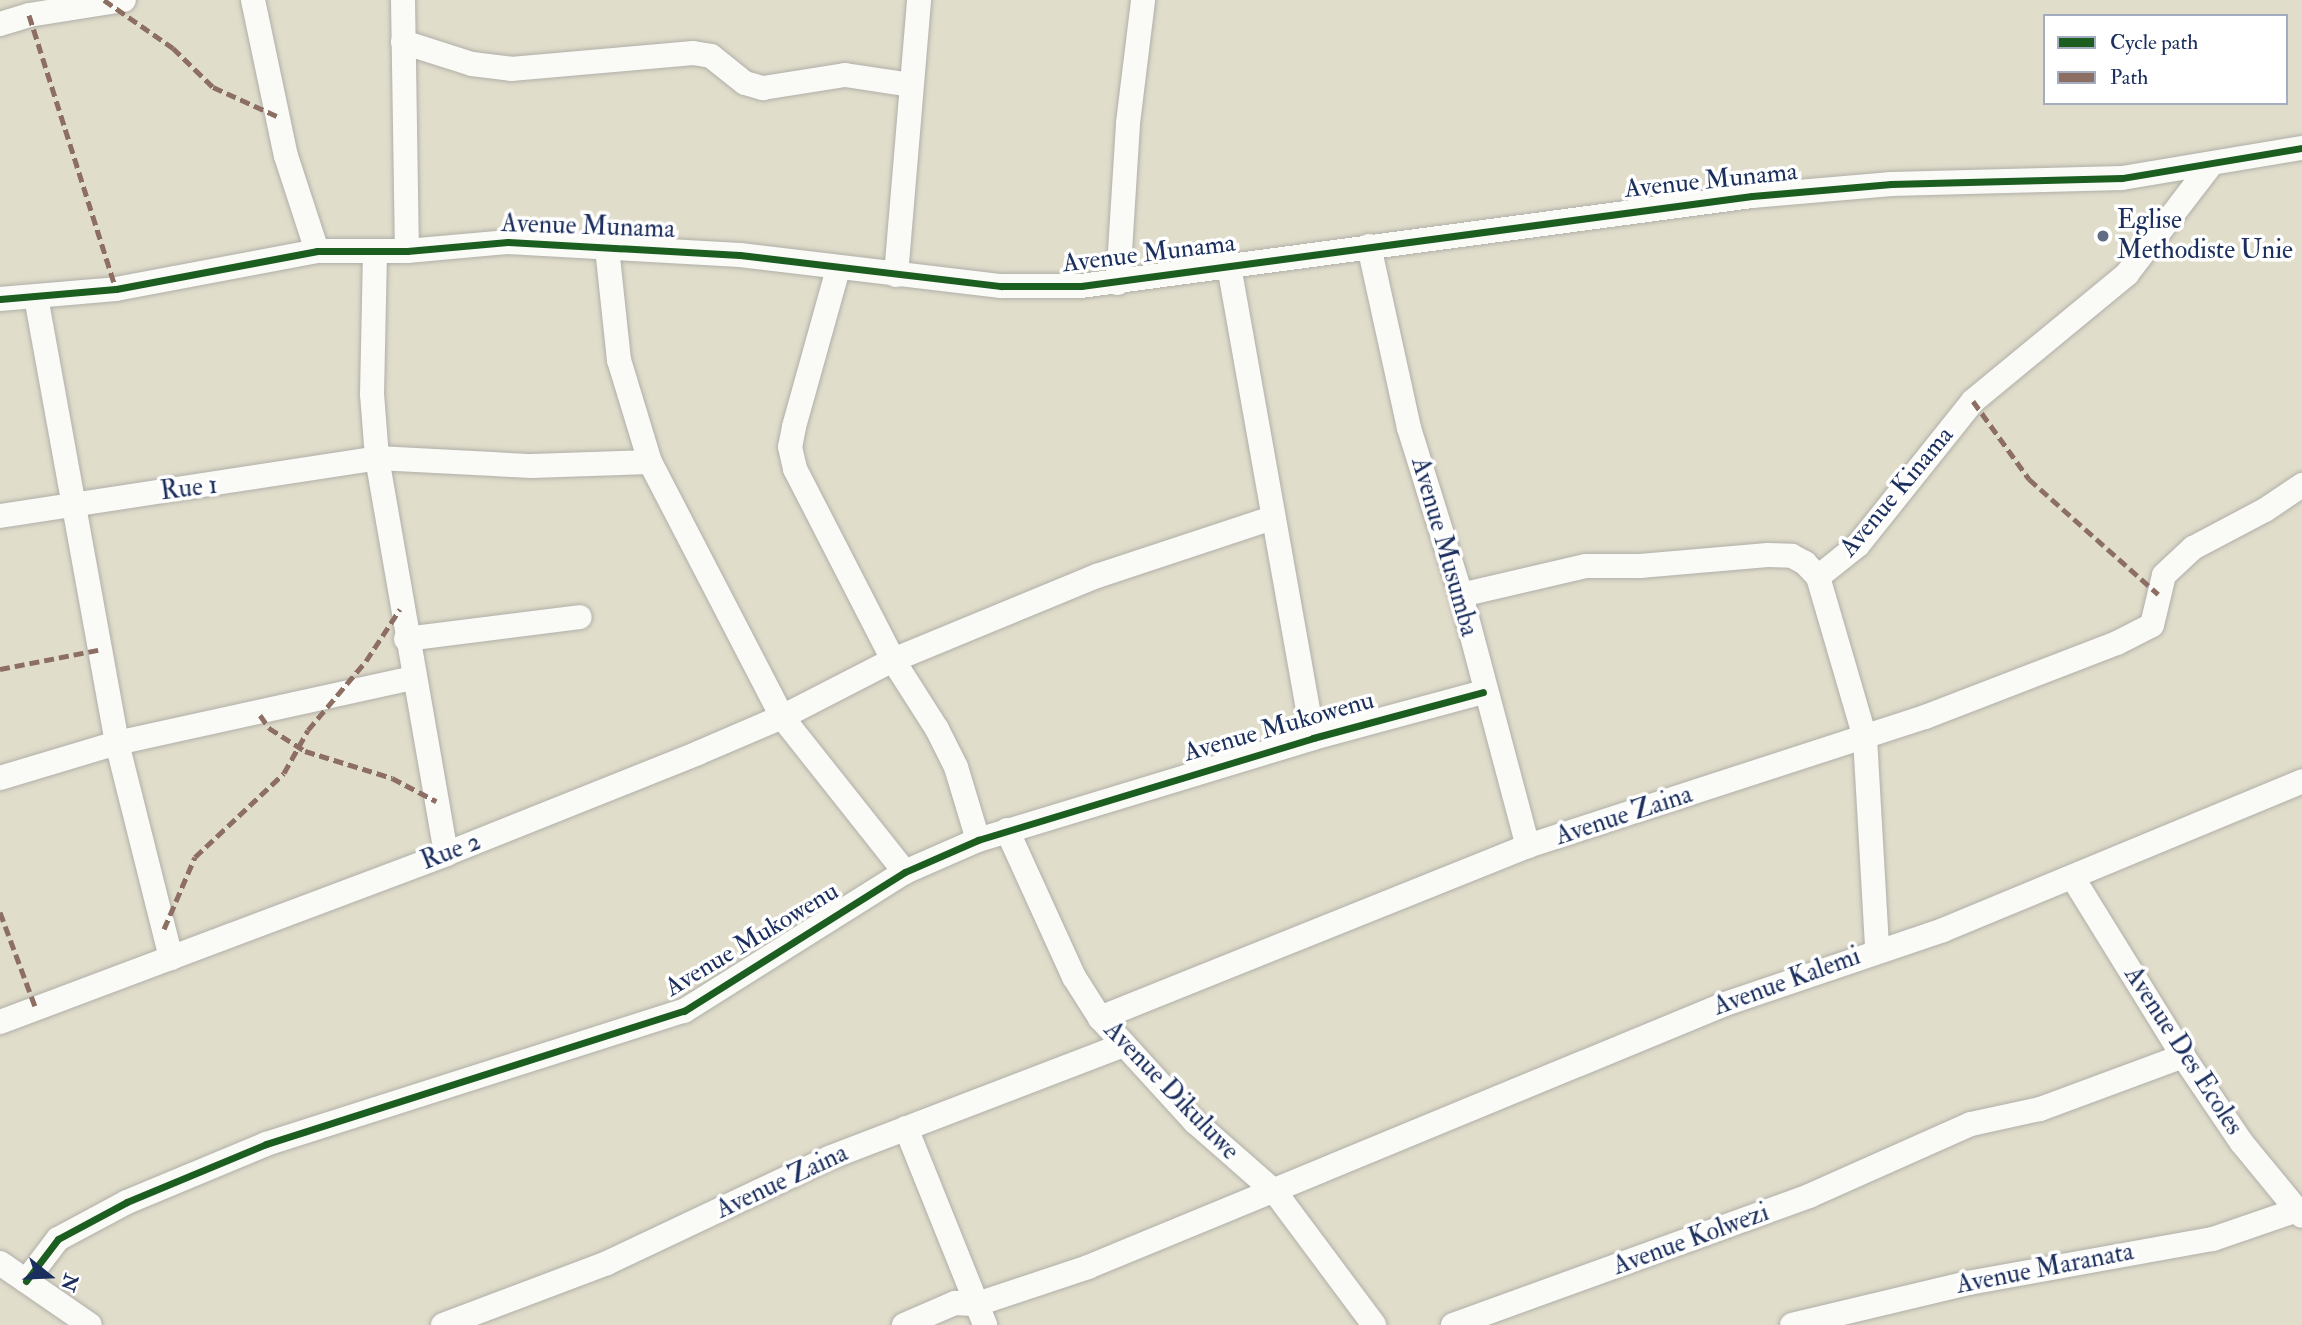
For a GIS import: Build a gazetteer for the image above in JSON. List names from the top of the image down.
{
  "streets": {
    "street": [
      "Avenue Munama",
      "Rue 1",
      "Avenue Kinama",
      "Avenue Musumba",
      "Avenue Mukowenu",
      "Avenue Zaina",
      "Rue 2",
      "Avenue Kalemi",
      "Avenue Des Ecoles",
      "Avenue Dikuluwe",
      "Avenue Kolwezi",
      "Avenue Maranata"
    ]
  },
  "crossings": [
    ["Avenue Munama", "Avenue Kinama"],
    ["Avenue Munama", "Avenue Musumba"],
    ["Avenue Kinama", "Avenue Zaina"],
    ["Avenue Kinama", "Avenue Kalemi"],
    ["Avenue Musumba", "Avenue Mukowenu"],
    ["Avenue Musumba", "Avenue Zaina"],
    ["Avenue Mukowenu", "Avenue Dikuluwe"],
    ["Avenue Zaina", "Avenue Dikuluwe"],
    ["Avenue Kalemi", "Avenue Des Ecoles"],
    ["Avenue Kalemi", "Avenue Dikuluwe"],
    ["Avenue Des Ecoles", "Avenue Kolwezi"],
    ["Avenue Des Ecoles", "Avenue Maranata"]
  ],
  "places": ["Eglise Methodiste Unie"],
  "legend": ["Cycle path", "Path"],
  "north": "right"
}
